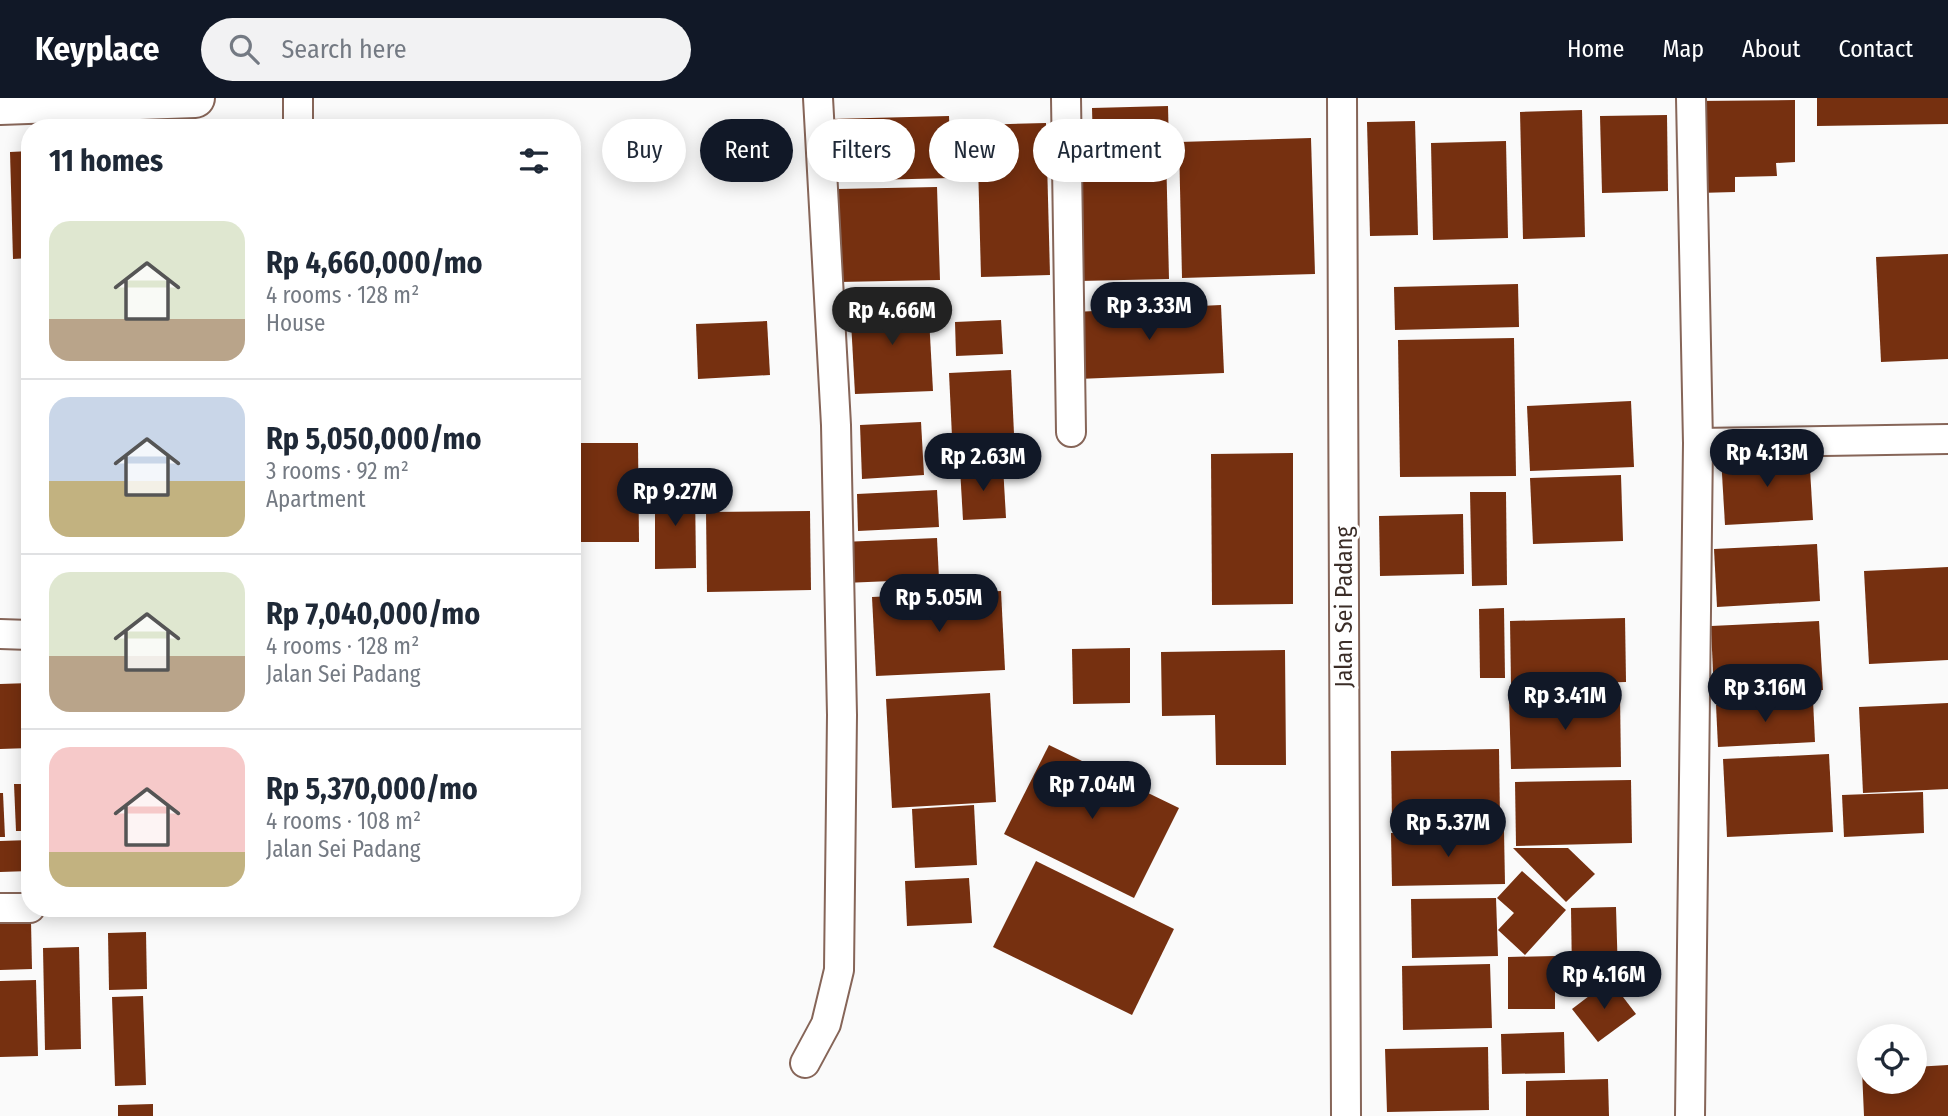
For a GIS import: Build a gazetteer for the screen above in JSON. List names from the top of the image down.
{
  "streets": {
    "street": ["Jalan Sei Padang"]
  },
  "page": {
    "header": "Keyplace",
    "search": "Search here",
    "nav": [
      "Home",
      "Map",
      "About",
      "Contact"
    ],
    "chip": [
      "Buy",
      "Rent",
      "Filters",
      "New",
      "Apartment"
    ],
    "heading": "11 homes",
    "list": [
      {
        "name": "Rp 4,660,000/mo",
        "note": "4 rooms · 128 m² · House"
      },
      {
        "name": "Rp 5,050,000/mo",
        "note": "3 rooms · 92 m² · Apartment"
      },
      {
        "name": "Rp 7,040,000/mo",
        "note": "4 rooms · 128 m² · Jalan Sei Padang"
      },
      {
        "name": "Rp 5,370,000/mo",
        "note": "4 rooms · 108 m² · Jalan Sei Padang"
      }
    ],
    "price": [
      "Rp 3.33M",
      "Rp 4.66M",
      "Rp 4.13M",
      "Rp 2.63M",
      "Rp 9.27M",
      "Rp 5.05M",
      "Rp 3.16M",
      "Rp 3.41M",
      "Rp 7.04M",
      "Rp 5.37M",
      "Rp 4.16M"
    ]
  }
}
